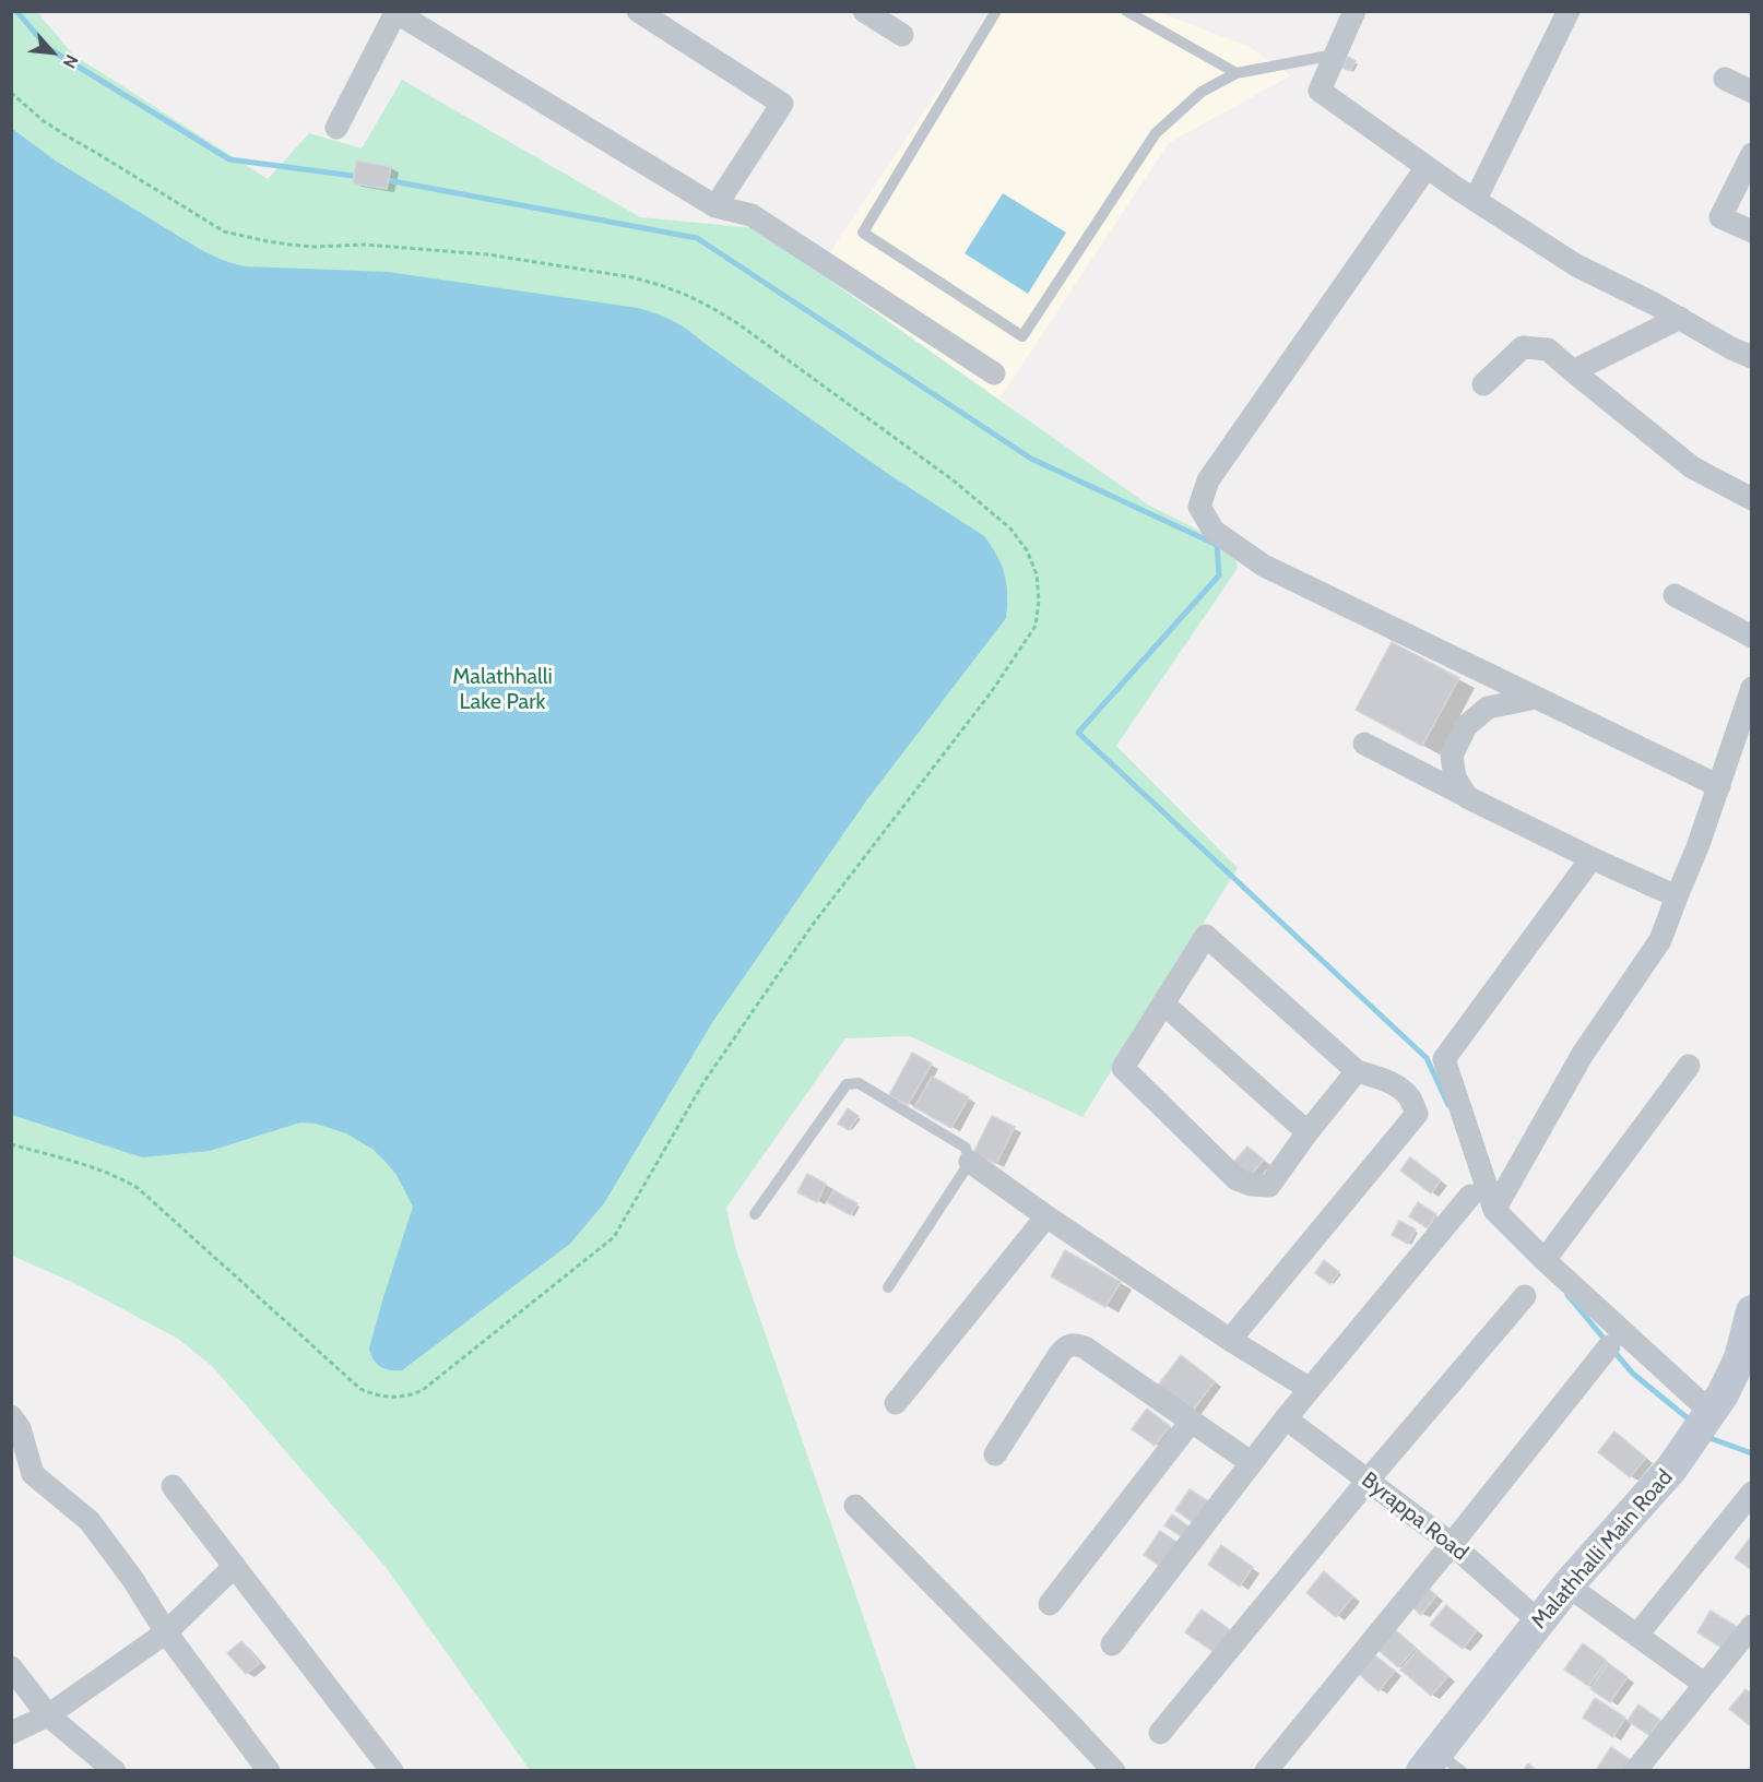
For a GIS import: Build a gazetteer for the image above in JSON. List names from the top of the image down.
{
  "streets": {
    "main road": ["Malathhalli Main Road"],
    "street": ["Byrappa Road"]
  },
  "crossings": [
    ["Byrappa Road", "Malathhalli Main Road"]
  ],
  "parks": ["Malathhalli Lake Park"],
  "north": "bottom right"
}
